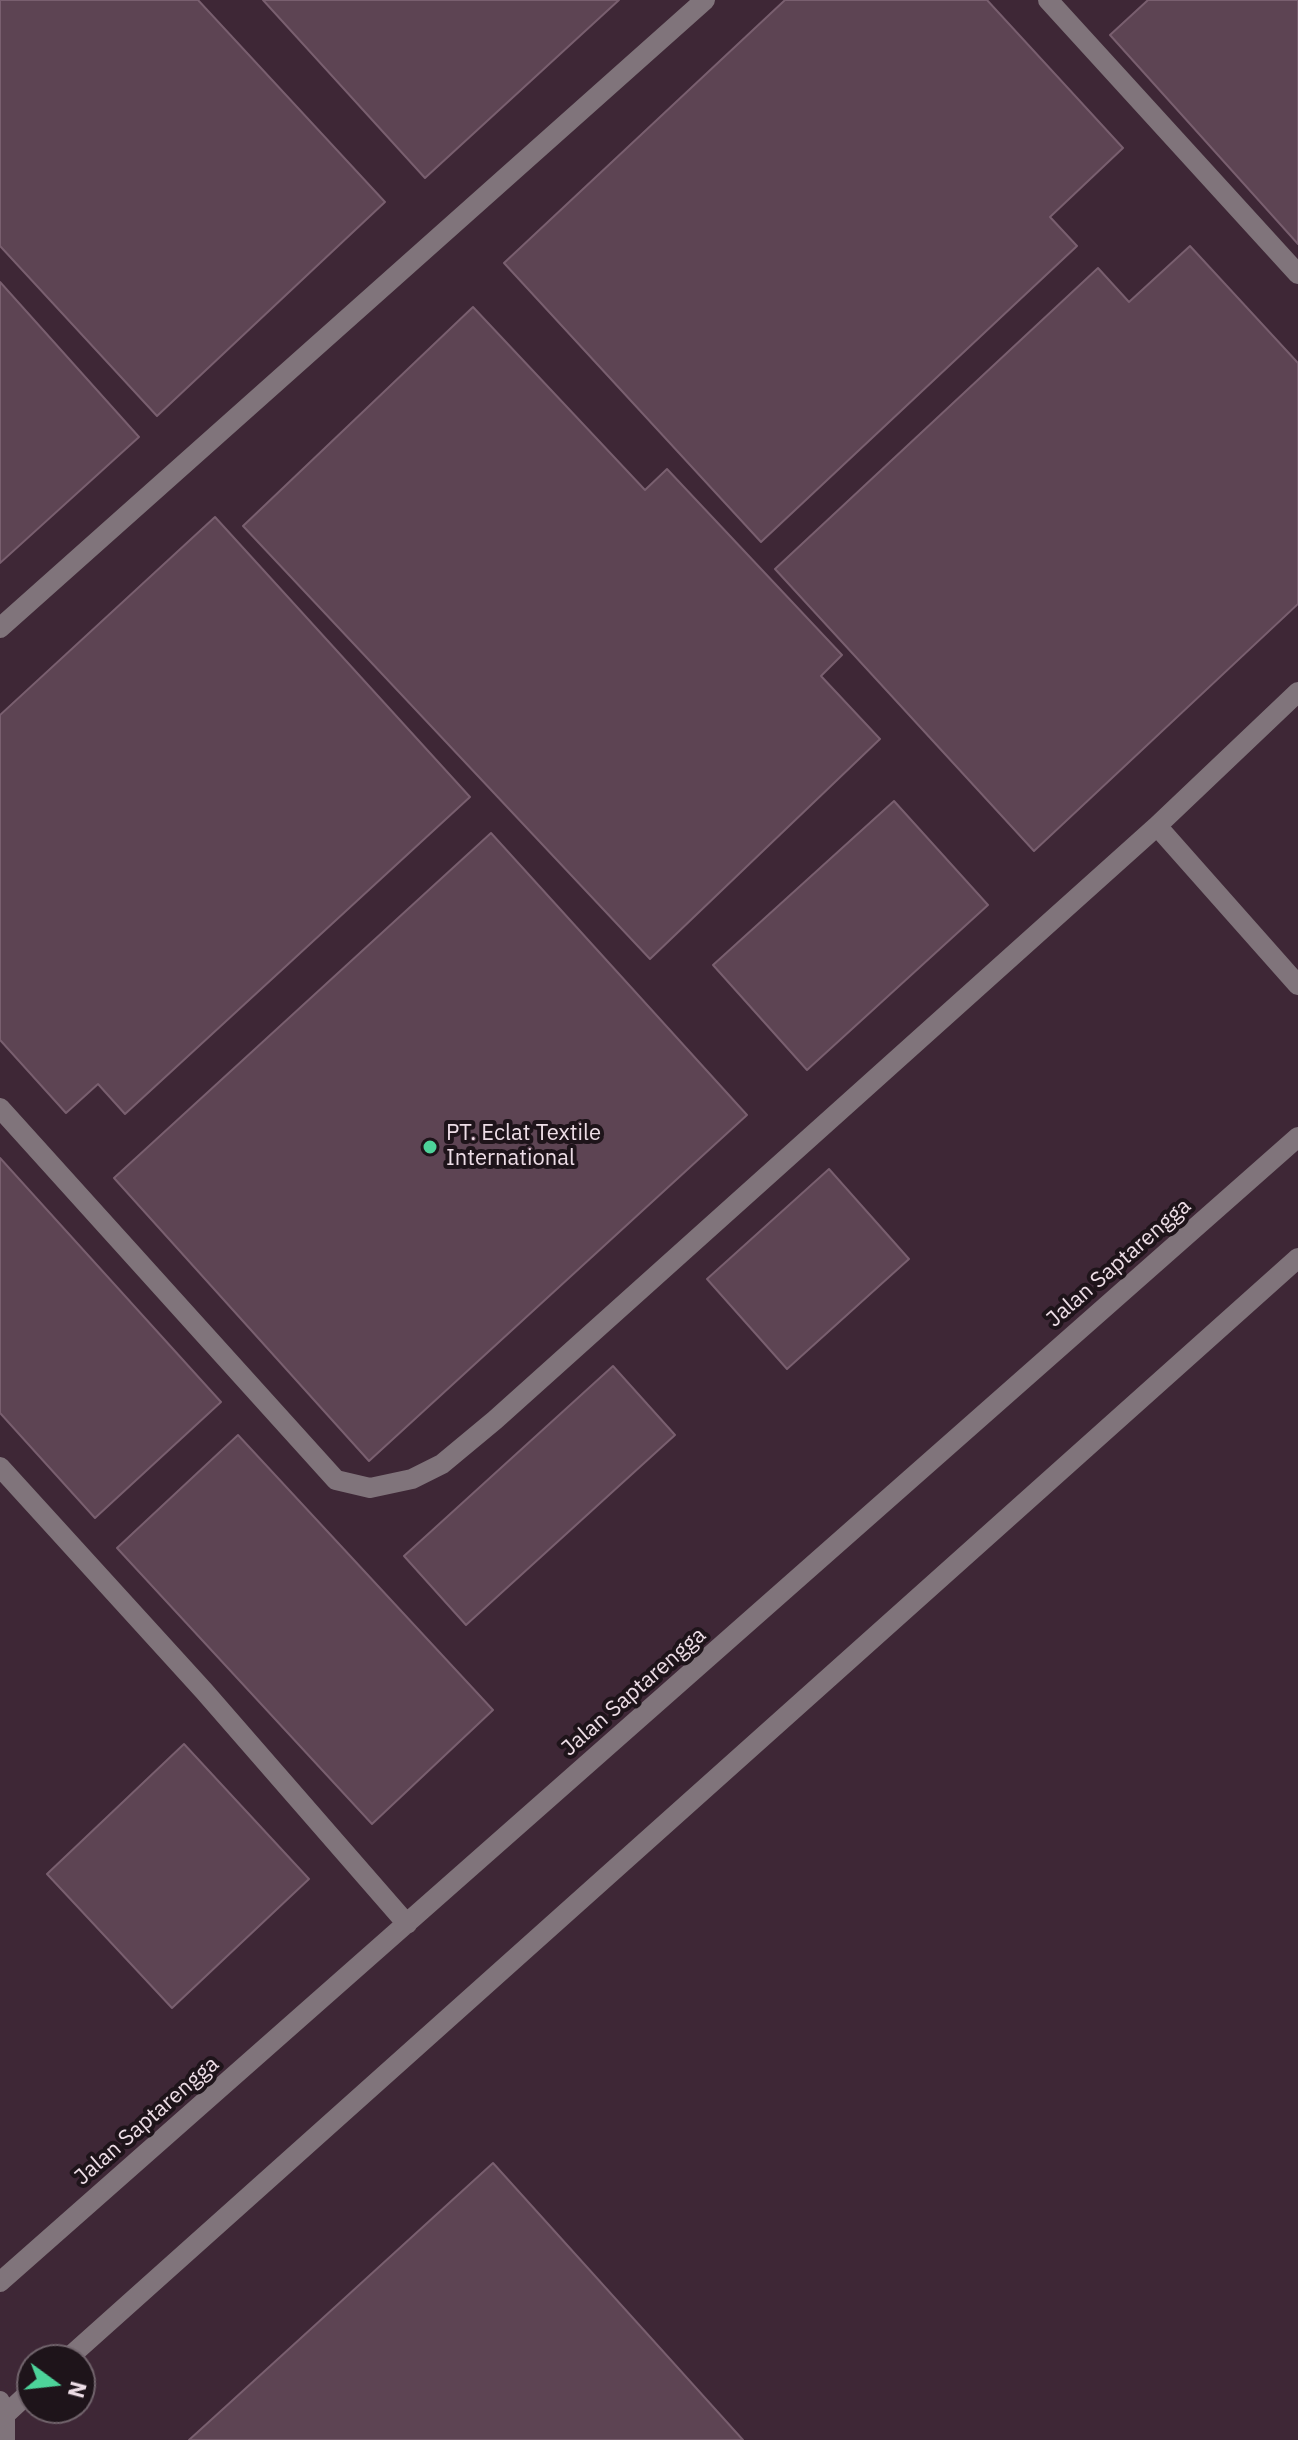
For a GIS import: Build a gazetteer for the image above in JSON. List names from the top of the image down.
{
  "streets": {
    "street": ["Jalan Saptarengga"]
  },
  "places": ["PT. Eclat Textile International"],
  "north": "right"
}
